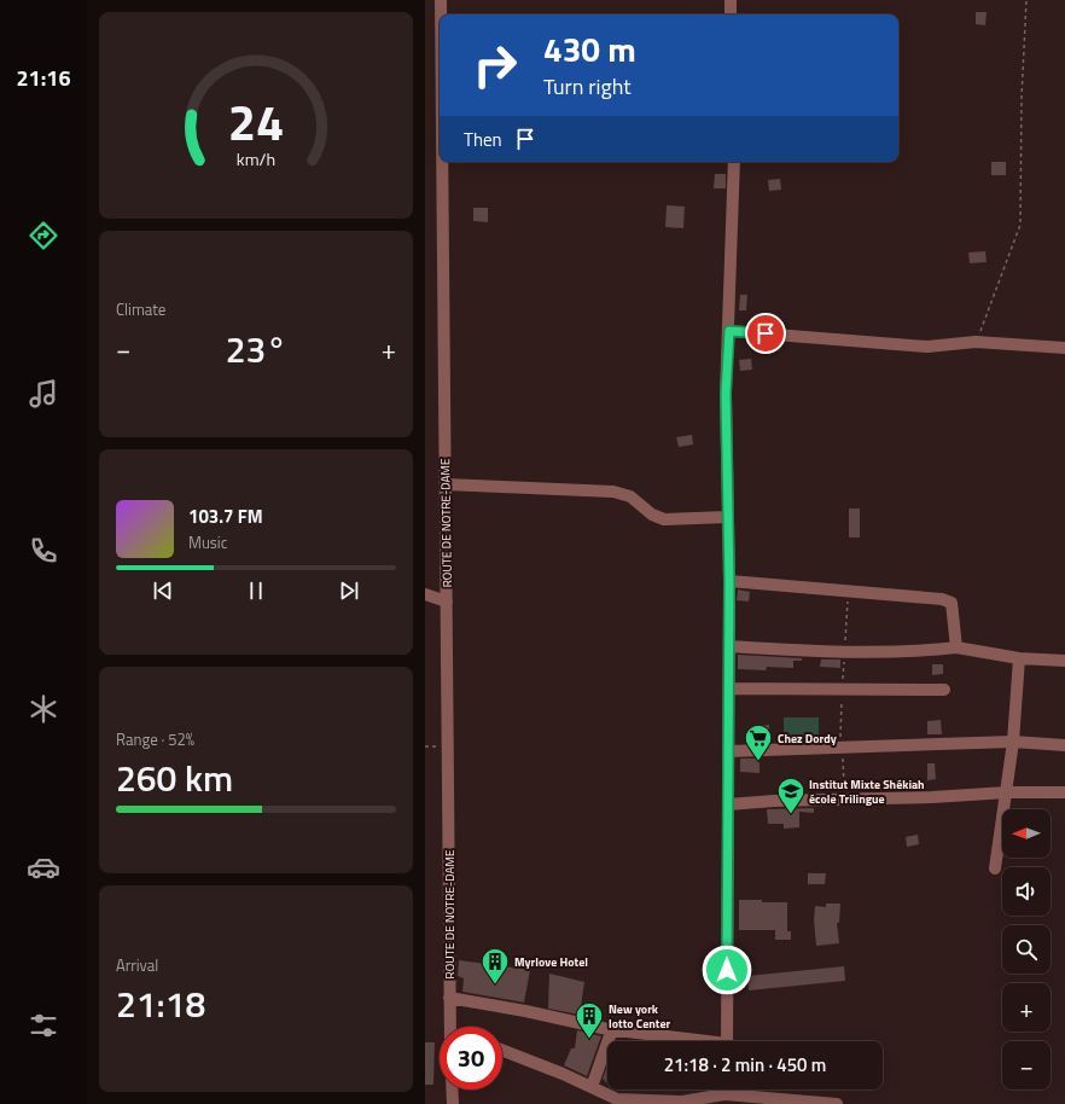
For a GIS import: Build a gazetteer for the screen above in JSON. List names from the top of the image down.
{
  "streets": {
    "street": ["ROUTE DE NOTRE-DAME"]
  },
  "places": {
    "supermarket": ["Chez Dordy"],
    "school or university": ["Institut Mixte Shékiah école Trilingue"],
    "building": ["Myrlove Hotel", "New york lotto Center"]
  },
  "north": "left",
  "page": {
    "tabs": "21:16",
    "turn": ["430 m", "Turn right"],
    "then": "Then",
    "tile": [
      "Climate",
      ["Range · 52%", "260 km"],
      ["Arrival", "21:18"]
    ],
    "heat": ["−", "23°", "+"],
    "song": ["103.7 FM", "Music"],
    "map_buttons": ["+", "−"],
    "limit": "30",
    "trip": "21:18 · 2 min · 450 m",
    "gauge": ["24", "km/h"]
  }
}
